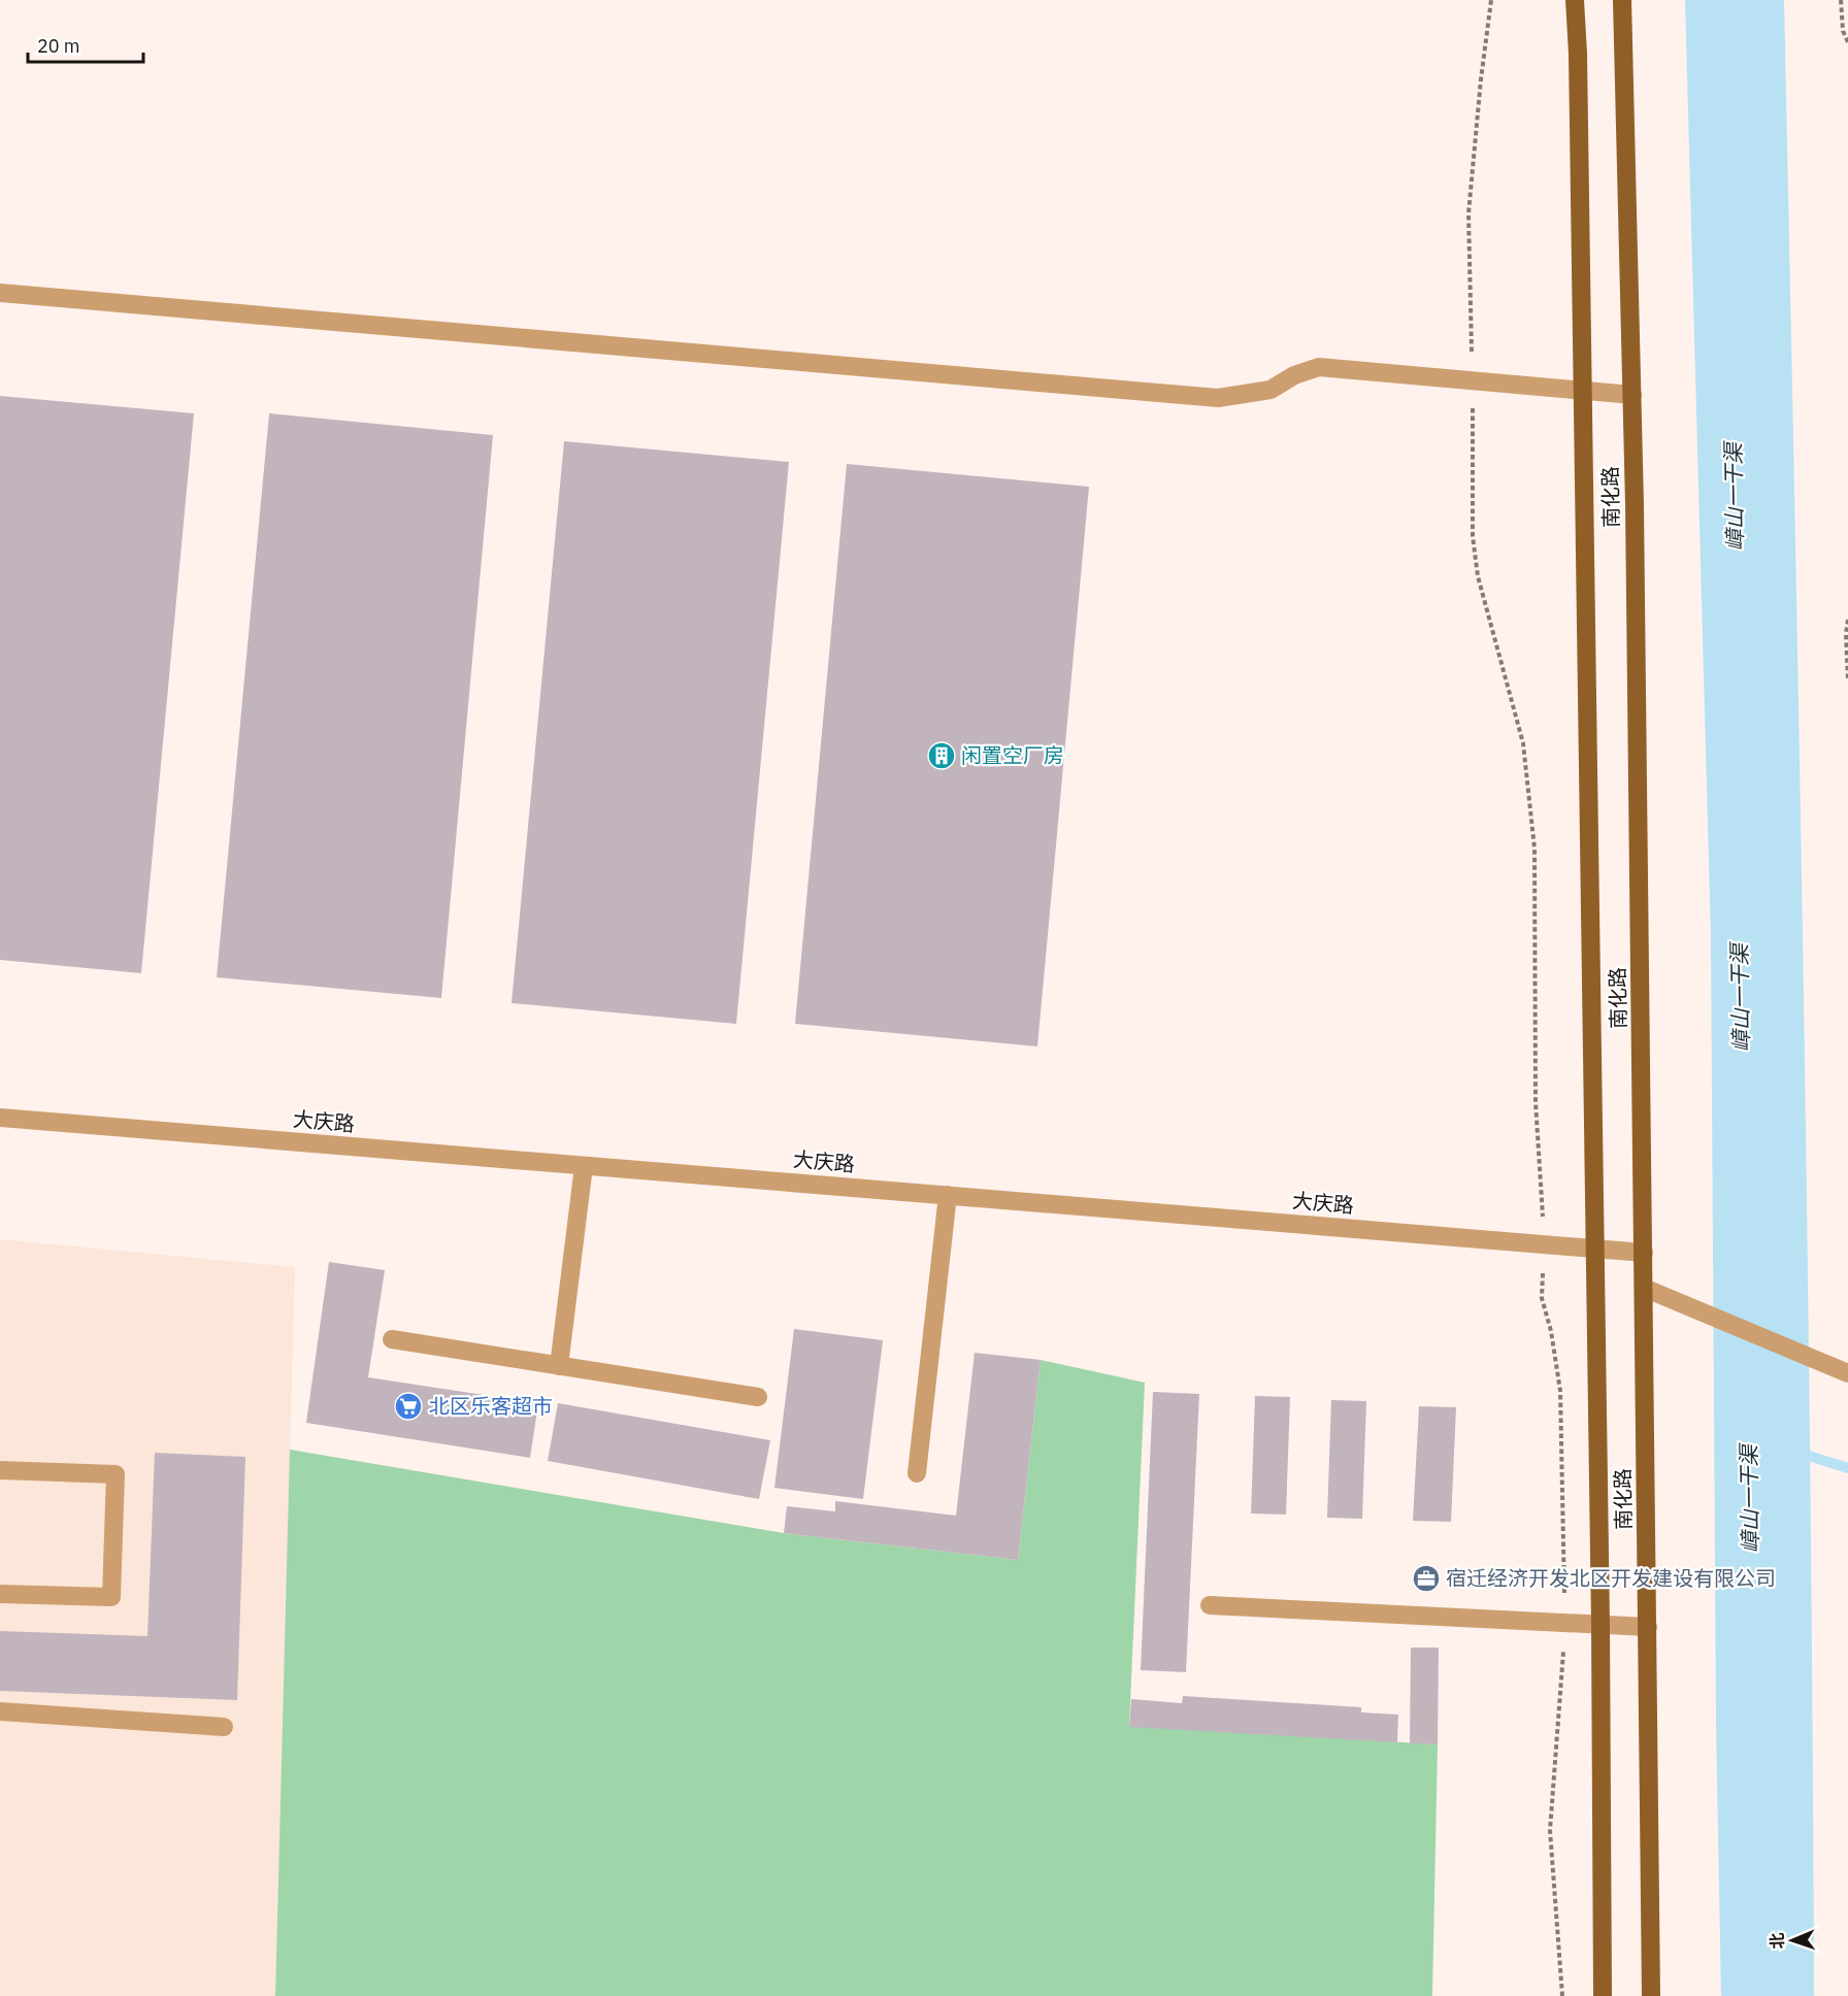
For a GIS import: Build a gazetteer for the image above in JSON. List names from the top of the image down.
{
  "streets": {
    "main road": ["南化路"],
    "street": ["大庆路"]
  },
  "crossings": [
    ["南化路", "大庆路"]
  ],
  "water": ["嶂山一干渠"],
  "places": {
    "building": ["闲置空厂房"],
    "supermarket": ["北区乐客超市"],
    "office": ["宿迁经济开发北区开发建设有限公司"]
  },
  "scale_bar": "20 m",
  "north": "left"
}
